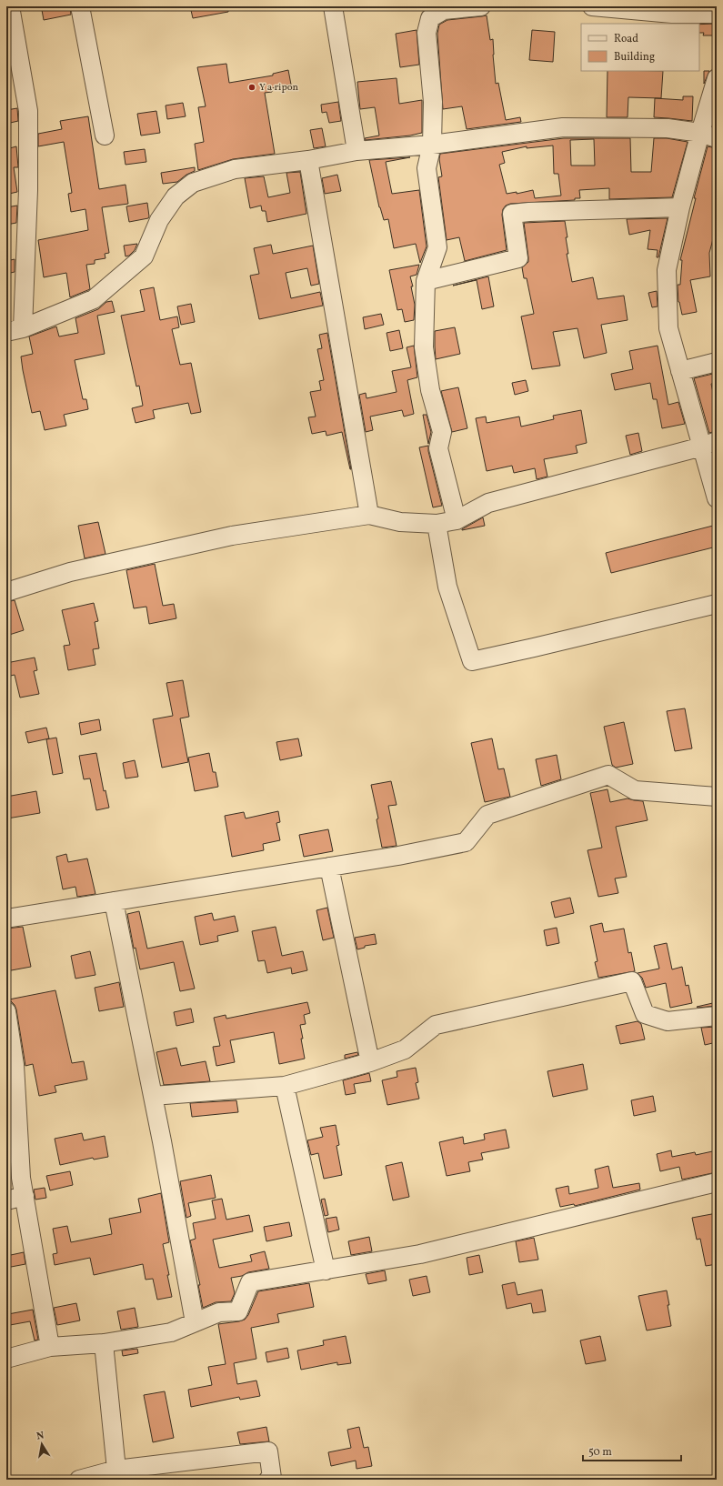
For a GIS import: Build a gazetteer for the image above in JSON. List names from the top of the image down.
{
  "places": ["Y a ripon"],
  "legend": ["Road", "Building"],
  "scale_bar": "50 m",
  "north": "top"
}
